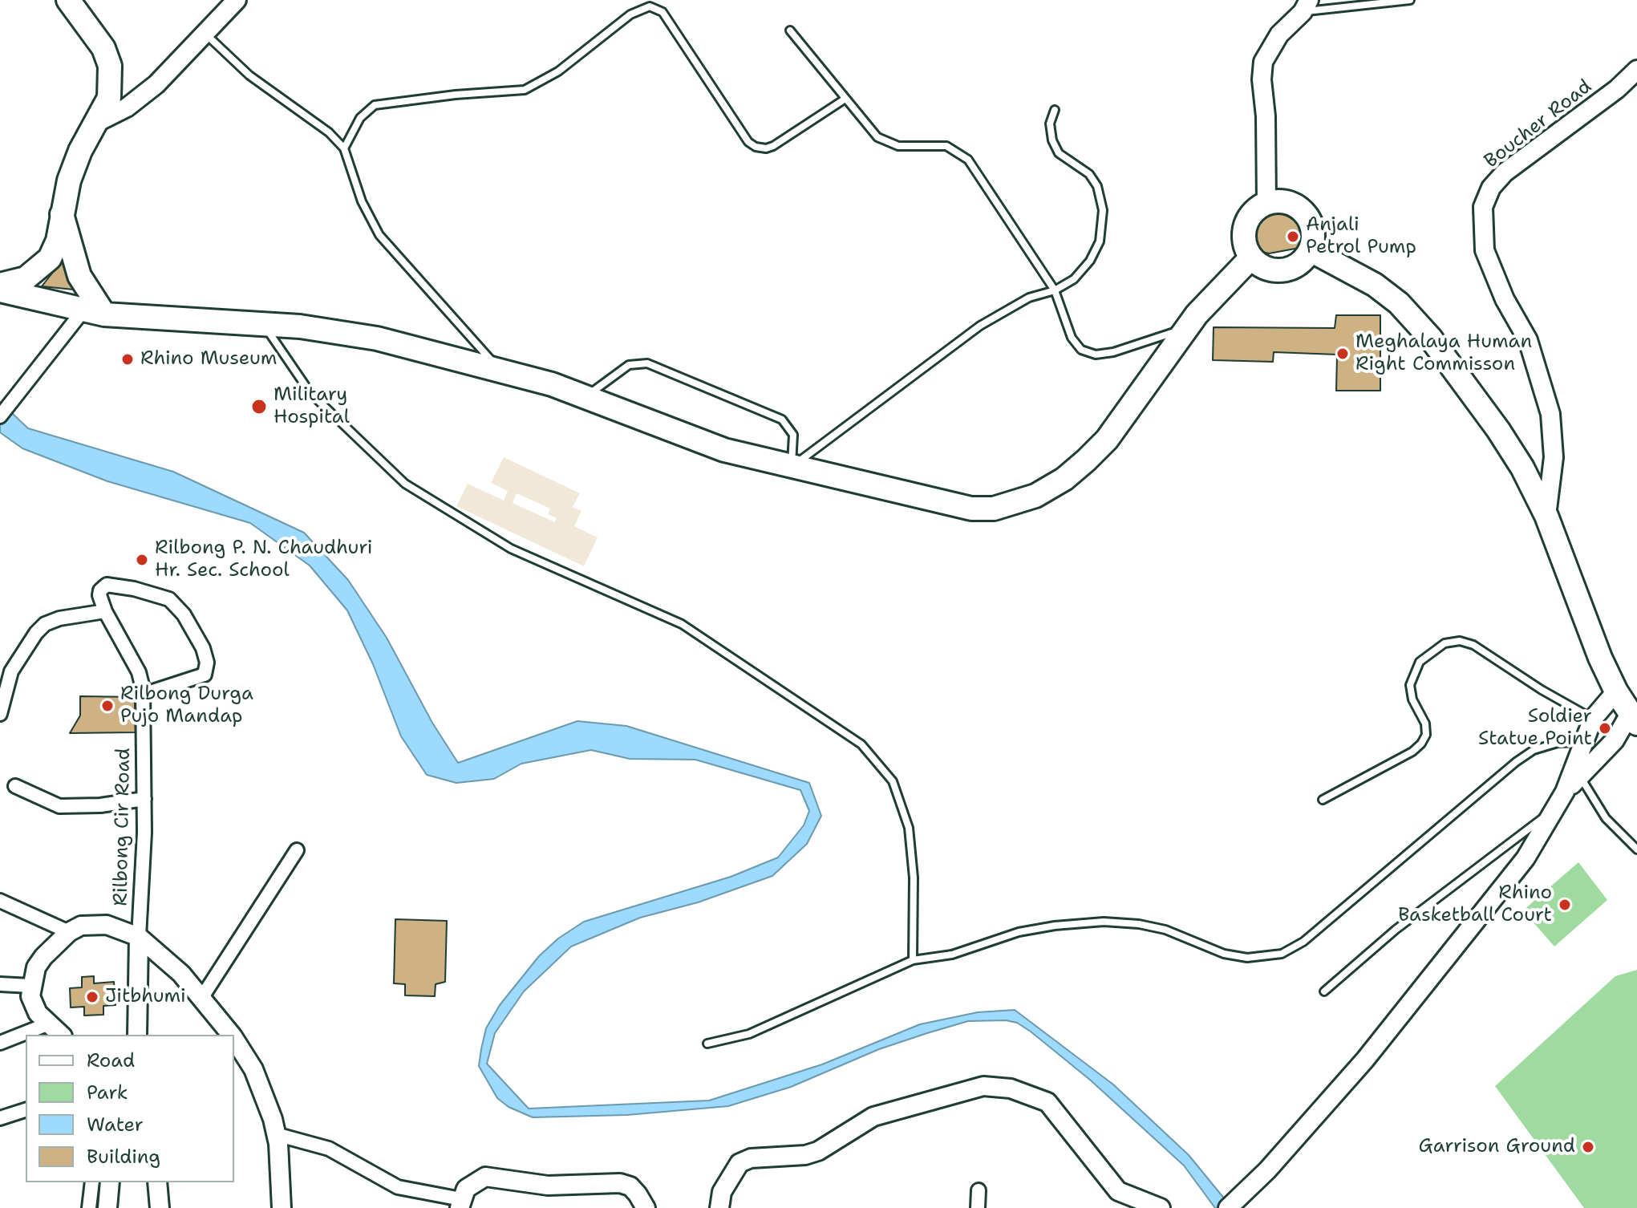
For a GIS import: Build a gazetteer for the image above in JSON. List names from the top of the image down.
{
  "streets": {
    "street": ["Boucher Road", "Rilbong Cir Road"]
  },
  "places": [
    "Anjali Petrol Pump",
    "Meghalaya Human Right Commisson",
    "Rhino Museum",
    "Military Hospital",
    "Rilbong P. N. Chaudhuri Hr. Sec. School",
    "Rilbong Durga Pujo Mandap",
    "Soldier Statue Point",
    "Rhino Basketball Court",
    "Jitbhumi",
    "Garrison Ground"
  ],
  "legend": [
    "Road",
    "Park",
    "Water",
    "Building"
  ]
}
